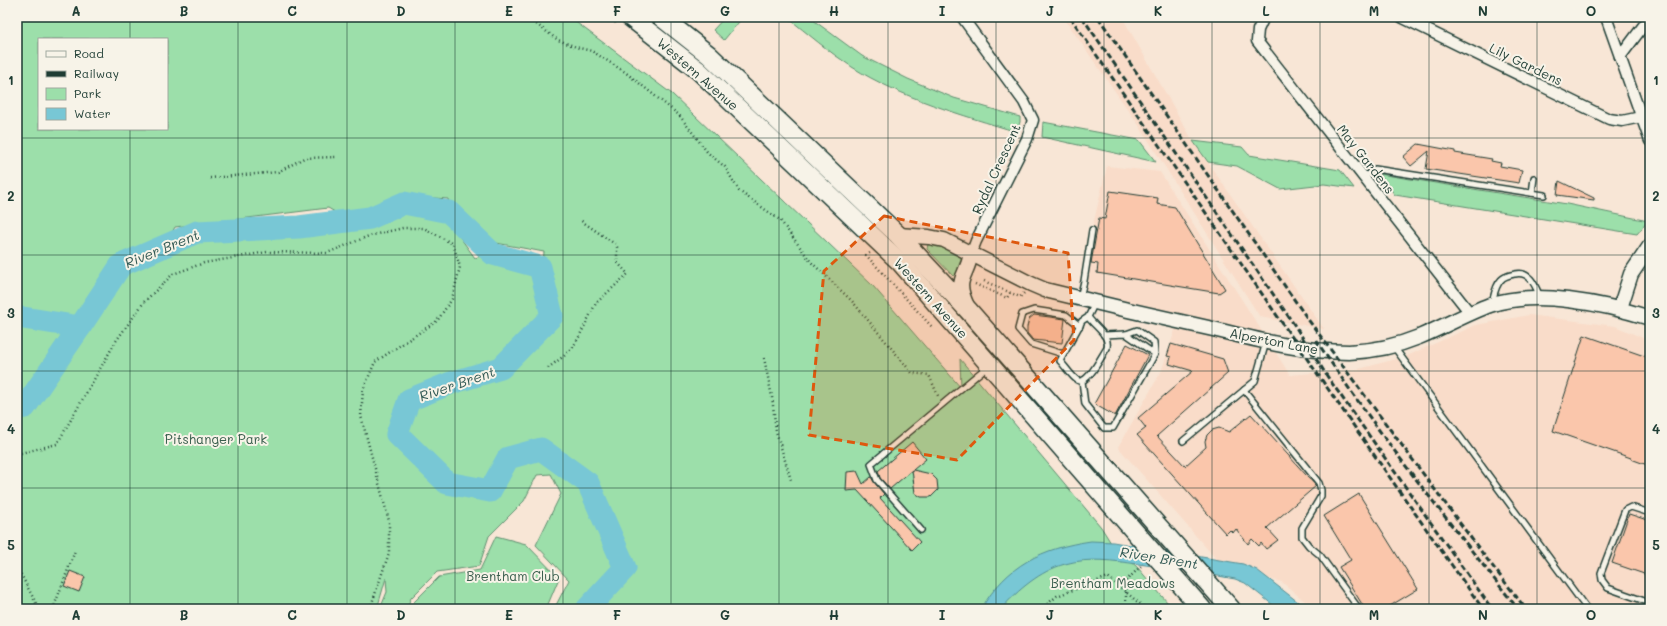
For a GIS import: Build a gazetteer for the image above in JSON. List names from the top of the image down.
{
  "streets": {
    "highway": ["Western Avenue"],
    "main road": ["Alperton Lane"],
    "street": ["Lily Gardens", "May Gardens", "Rydal Crescent"]
  },
  "crossings": [
    ["Western Avenue", "Alperton Lane"],
    ["May Gardens", "Alperton Lane"],
    ["Rydal Crescent", "Alperton Lane"]
  ],
  "water": ["River Brent"],
  "parks": ["Pitshanger Park", "Brentham Club", "Brentham Meadows"],
  "legend": [
    "Road",
    "Railway",
    "Park",
    "Water"
  ],
  "grid": {
    "columns": [
      "A",
      "B",
      "C",
      "D",
      "E",
      "F",
      "G",
      "H",
      "I",
      "J",
      "K",
      "L",
      "M",
      "N",
      "O"
    ],
    "rows": [
      "1",
      "2",
      "3",
      "4",
      "5"
    ]
  }
}
